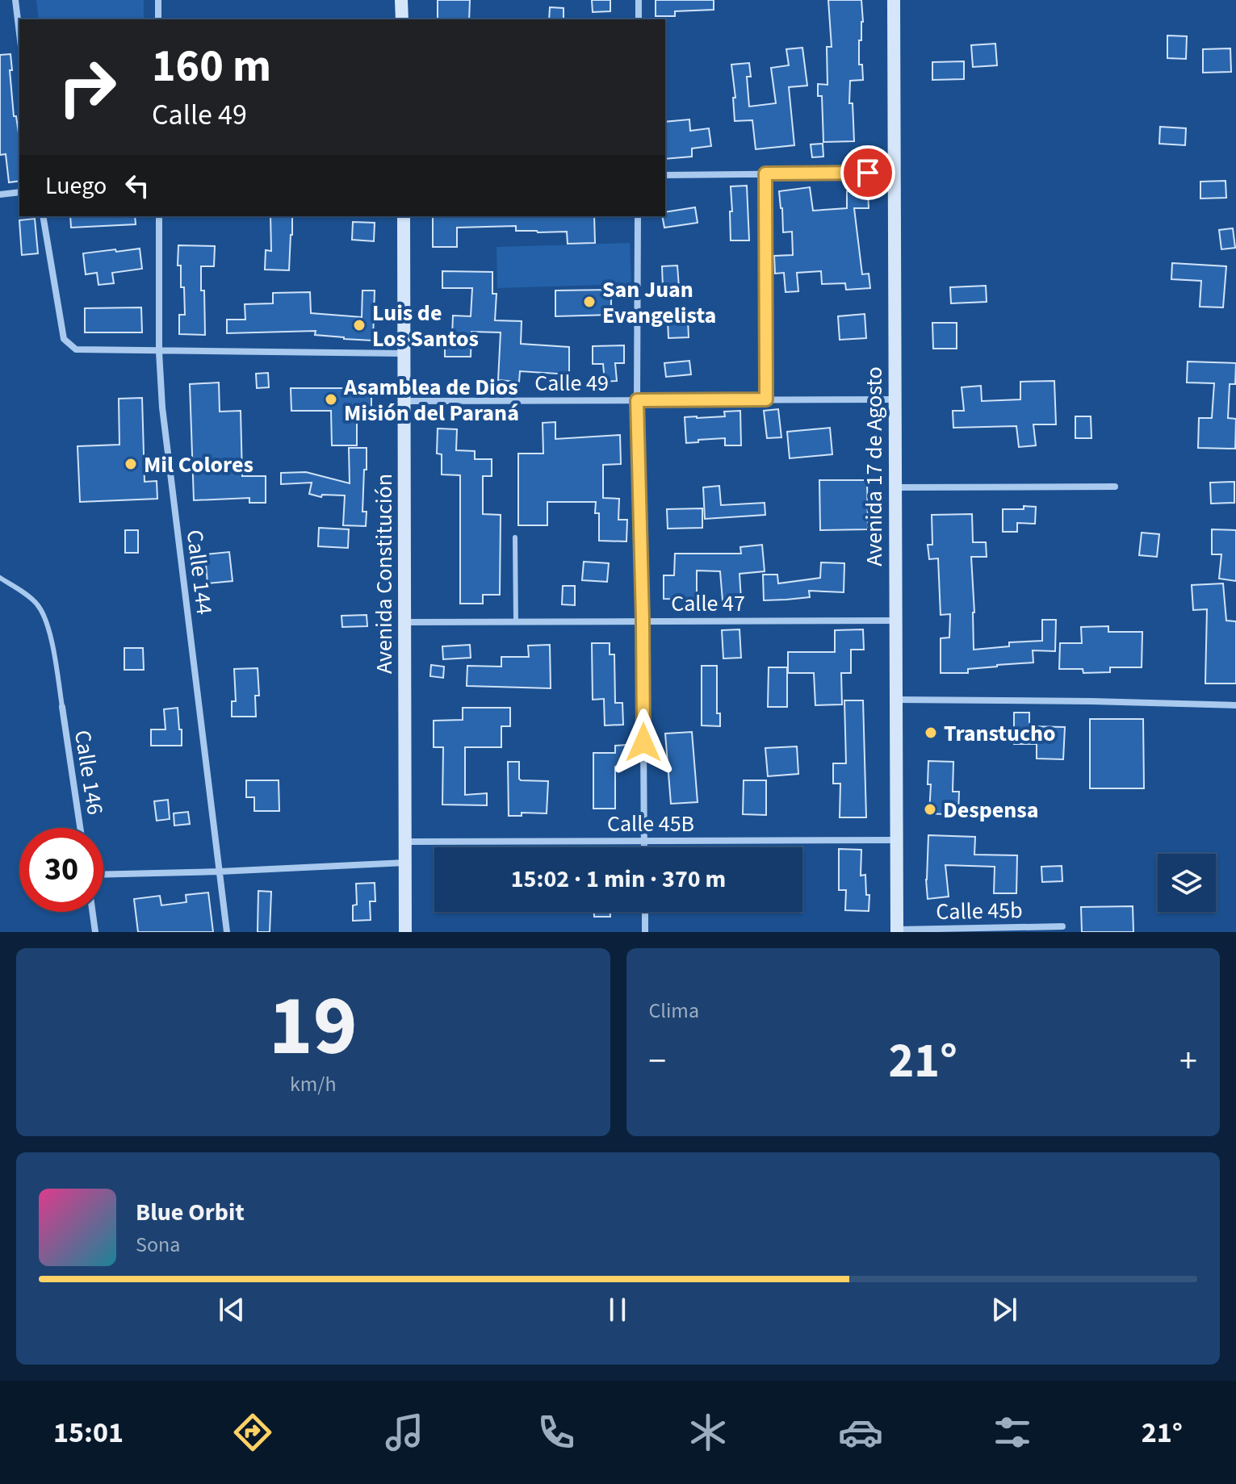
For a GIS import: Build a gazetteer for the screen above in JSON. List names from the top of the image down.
{
  "streets": {
    "main road": ["Avenida 17 de Agosto", "Avenida Constitución"],
    "street": [
      "Calle 49",
      "Calle 144",
      "Calle 47",
      "Calle 146",
      "Calle 45B",
      "Calle 45b"
    ]
  },
  "crossings": [
    ["Calle 49", "Avenida 17 de Agosto"],
    ["Calle 49", "Avenida Constitución"],
    ["Avenida 17 de Agosto", "Calle 47"],
    ["Avenida 17 de Agosto", "Calle 45B"],
    ["Avenida 17 de Agosto", "Calle 45b"],
    ["Avenida Constitución", "Calle 47"],
    ["Avenida Constitución", "Calle 45B"]
  ],
  "places": [
    "San Juan Evangelista",
    "Luis de Los Santos",
    "Asamblea de Dios Misión del Paraná",
    "Mil Colores",
    "Transtucho",
    "Despensa"
  ],
  "page": {
    "turn": ["160 m", "Calle 49"],
    "then": "Luego",
    "limit": "30",
    "trip": "15:02 · 1 min · 370 m",
    "tile": [
      ["19", "km/h"],
      "Clima"
    ],
    "heat": ["−", "21°", "+"],
    "song": ["Blue Orbit", "Sona"],
    "tabs": ["15:01", "21°"]
  }
}
